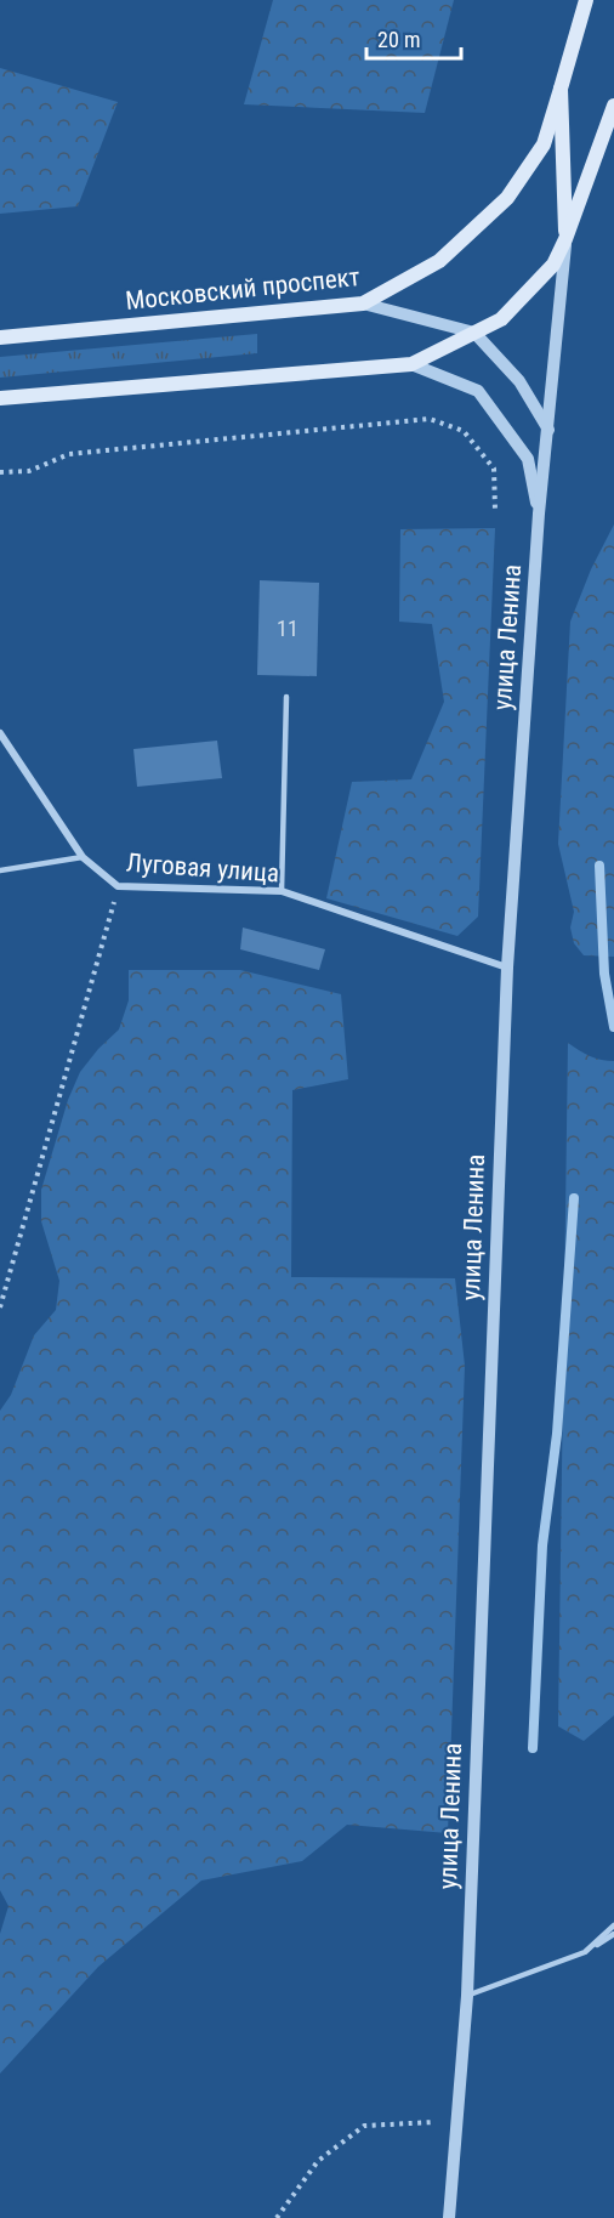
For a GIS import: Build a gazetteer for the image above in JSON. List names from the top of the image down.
{
  "streets": {
    "main road": ["Московский проспект", "улица Ленина"],
    "street": ["Луговая улица"]
  },
  "crossings": [
    ["Московский проспект", "улица Ленина"],
    ["улица Ленина", "Луговая улица"]
  ],
  "house_numbers": ["11"],
  "scale_bar": "20 m"
}
